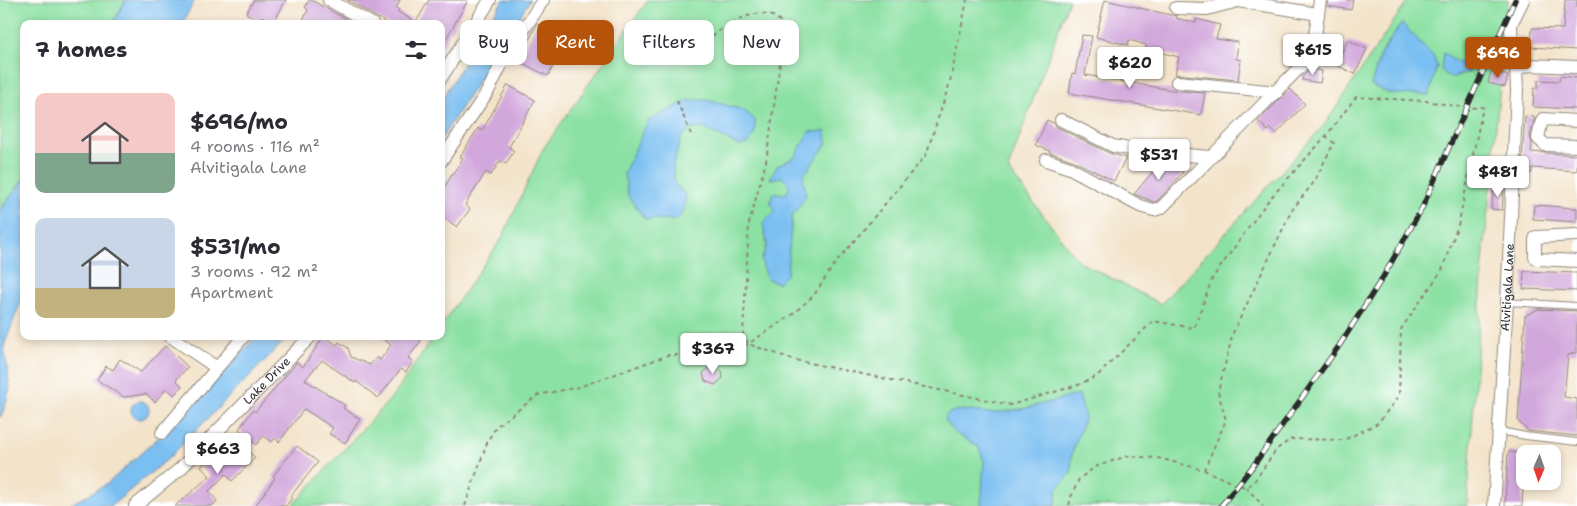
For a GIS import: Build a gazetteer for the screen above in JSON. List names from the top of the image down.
{
  "streets": {
    "street": ["Alvitigala Lane", "Lake Drive"]
  },
  "north": "bottom",
  "page": {
    "chip": [
      "Buy",
      "Rent",
      "Filters",
      "New"
    ],
    "heading": "7 homes",
    "price": [
      "$615",
      "$696",
      "$620",
      "$531",
      "$481",
      "$367",
      "$663"
    ],
    "list": [
      {
        "name": "$696/mo",
        "note": "4 rooms · 116 m² · Alvitigala Lane"
      },
      {
        "name": "$531/mo",
        "note": "3 rooms · 92 m² · Apartment"
      }
    ]
  }
}
